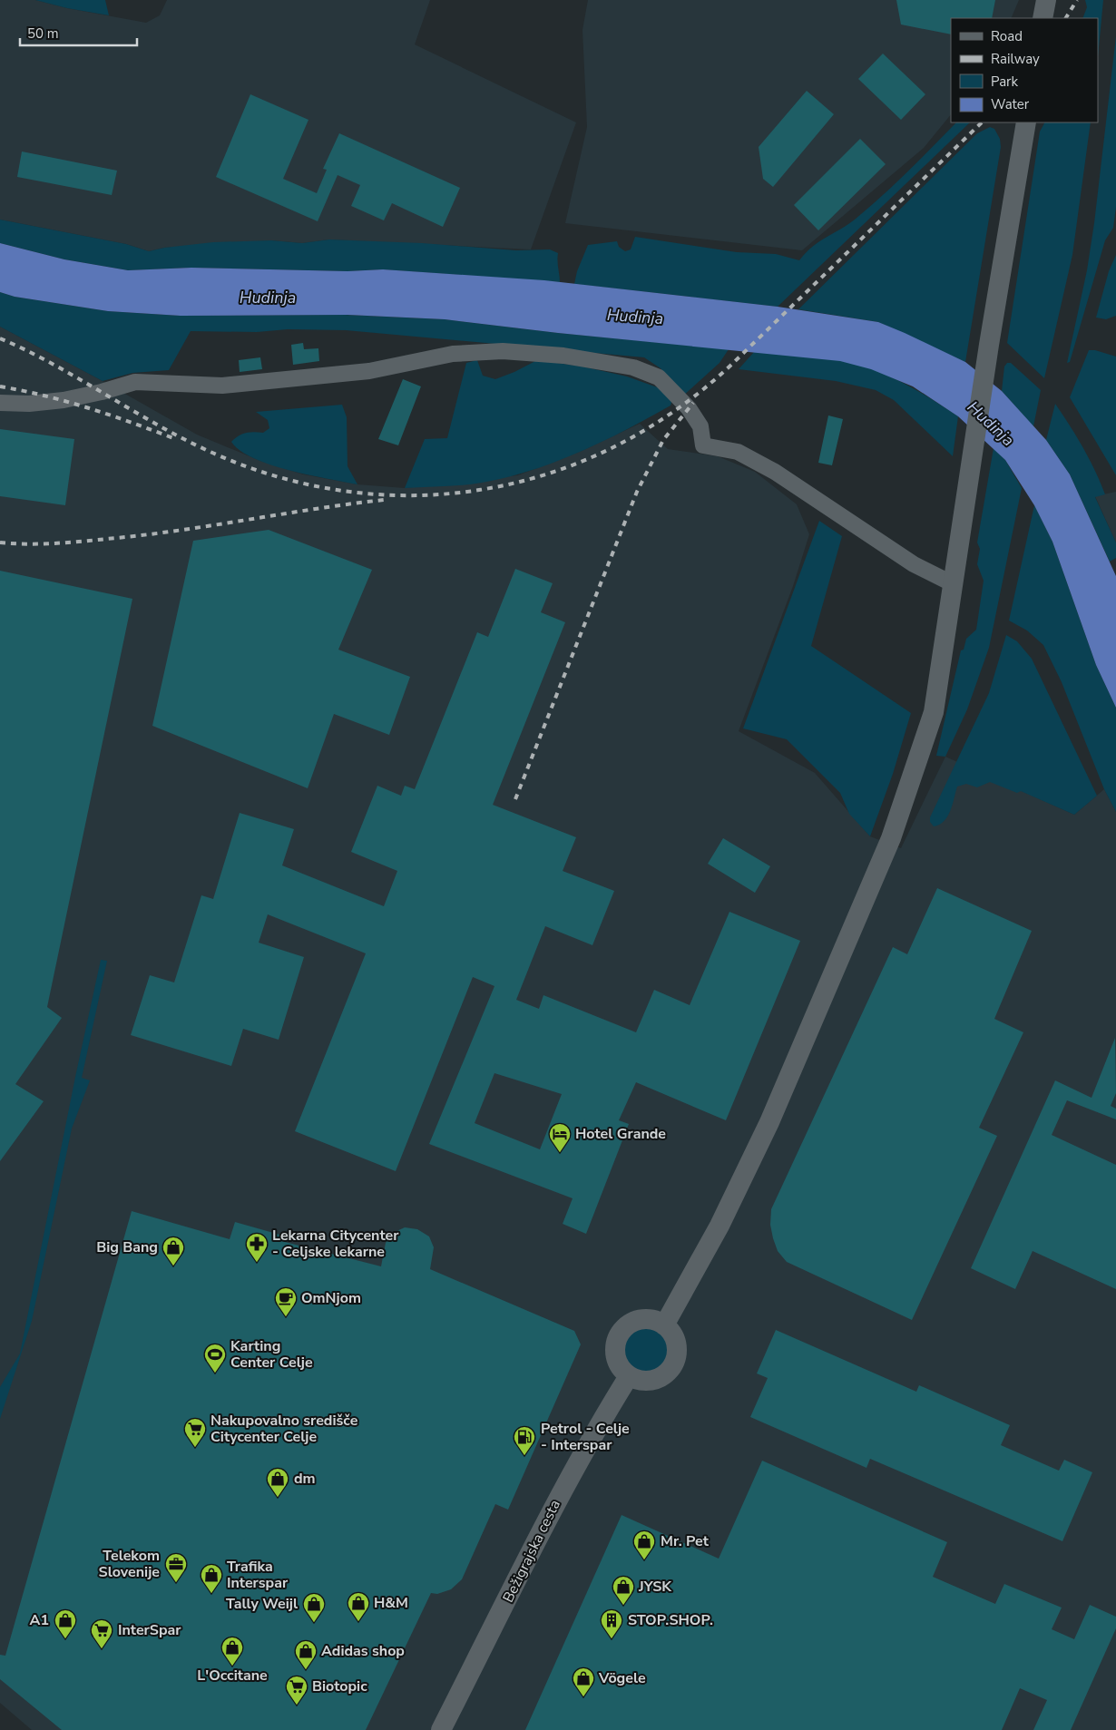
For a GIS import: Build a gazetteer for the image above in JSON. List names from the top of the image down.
{
  "streets": {
    "street": ["Bežigrajska cesta"]
  },
  "water": ["Hudinja"],
  "places": {
    "hotel": ["Hotel Grande"],
    "pharmacy": ["Lekarna Citycenter - Celjske lekarne"],
    "shop": [
      "Big Bang",
      "dm",
      "Mr. Pet",
      "Trafika Interspar",
      "JYSK",
      "H&M",
      "Tally Weijl",
      "A1",
      "L'Occitane",
      "Adidas shop",
      "Vögele"
    ],
    "cafe": ["OmNjom"],
    "sports": ["Karting Center Celje"],
    "supermarket": ["Nakupovalno središče Citycenter Celje", "InterSpar", "Biotopic"],
    "fuel station": ["Petrol - Celje - Interspar"],
    "office": ["Telekom Slovenije"],
    "building": ["STOP.SHOP."]
  },
  "legend": [
    "Road",
    "Railway",
    "Park",
    "Water"
  ],
  "scale_bar": "50 m"
}
